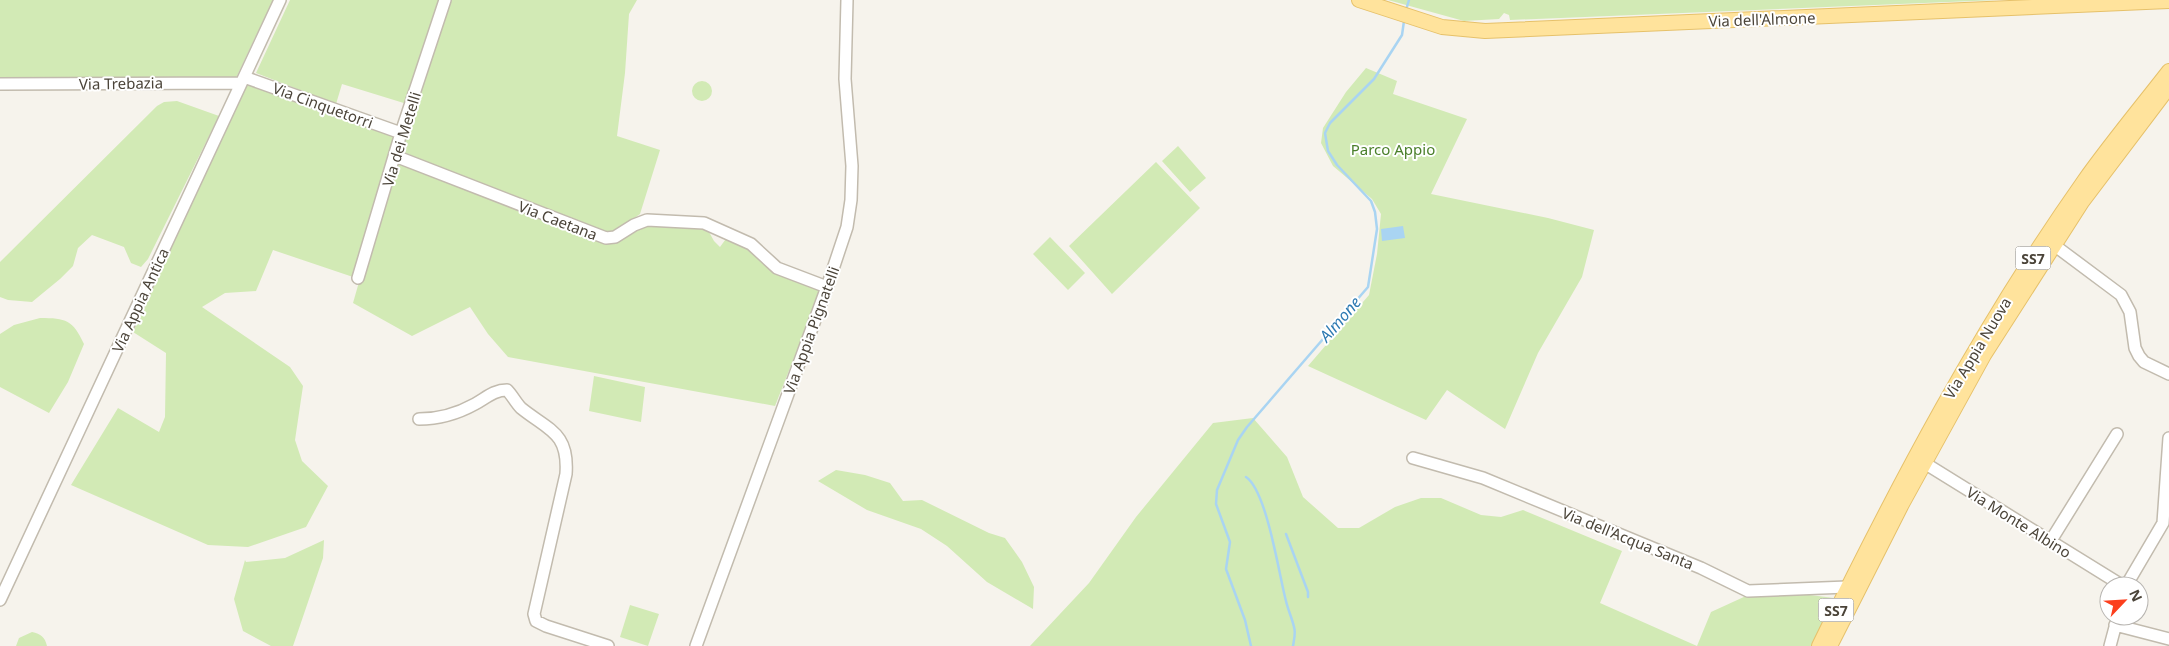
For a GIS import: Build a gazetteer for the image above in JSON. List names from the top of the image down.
{
  "streets": {
    "main road": ["Via dell'Almone", "SS7", "Via Appia Nuova"],
    "street": [
      "Via Trebazia",
      "Via Cinquetorri",
      "Via dei Metelli",
      "Via Caetana",
      "Via Appia Antica",
      "Via Appia Pignatelli",
      "Via Monte Albino",
      "Via dell'Acqua Santa"
    ]
  },
  "crossings": [
    ["Via Trebazia", "Via Cinquetorri"],
    ["Via Trebazia", "Via Appia Antica"],
    ["Via Cinquetorri", "Via dei Metelli"],
    ["Via Cinquetorri", "Via Appia Antica"],
    ["Via dei Metelli", "Via Caetana"],
    ["Via Caetana", "Via Appia Pignatelli"],
    ["Via Appia Nuova", "Via Monte Albino"],
    ["Via Appia Nuova", "Via dell'Acqua Santa"]
  ],
  "water": ["Almone"],
  "parks": ["Parco Appio"],
  "north": "top right"
}
